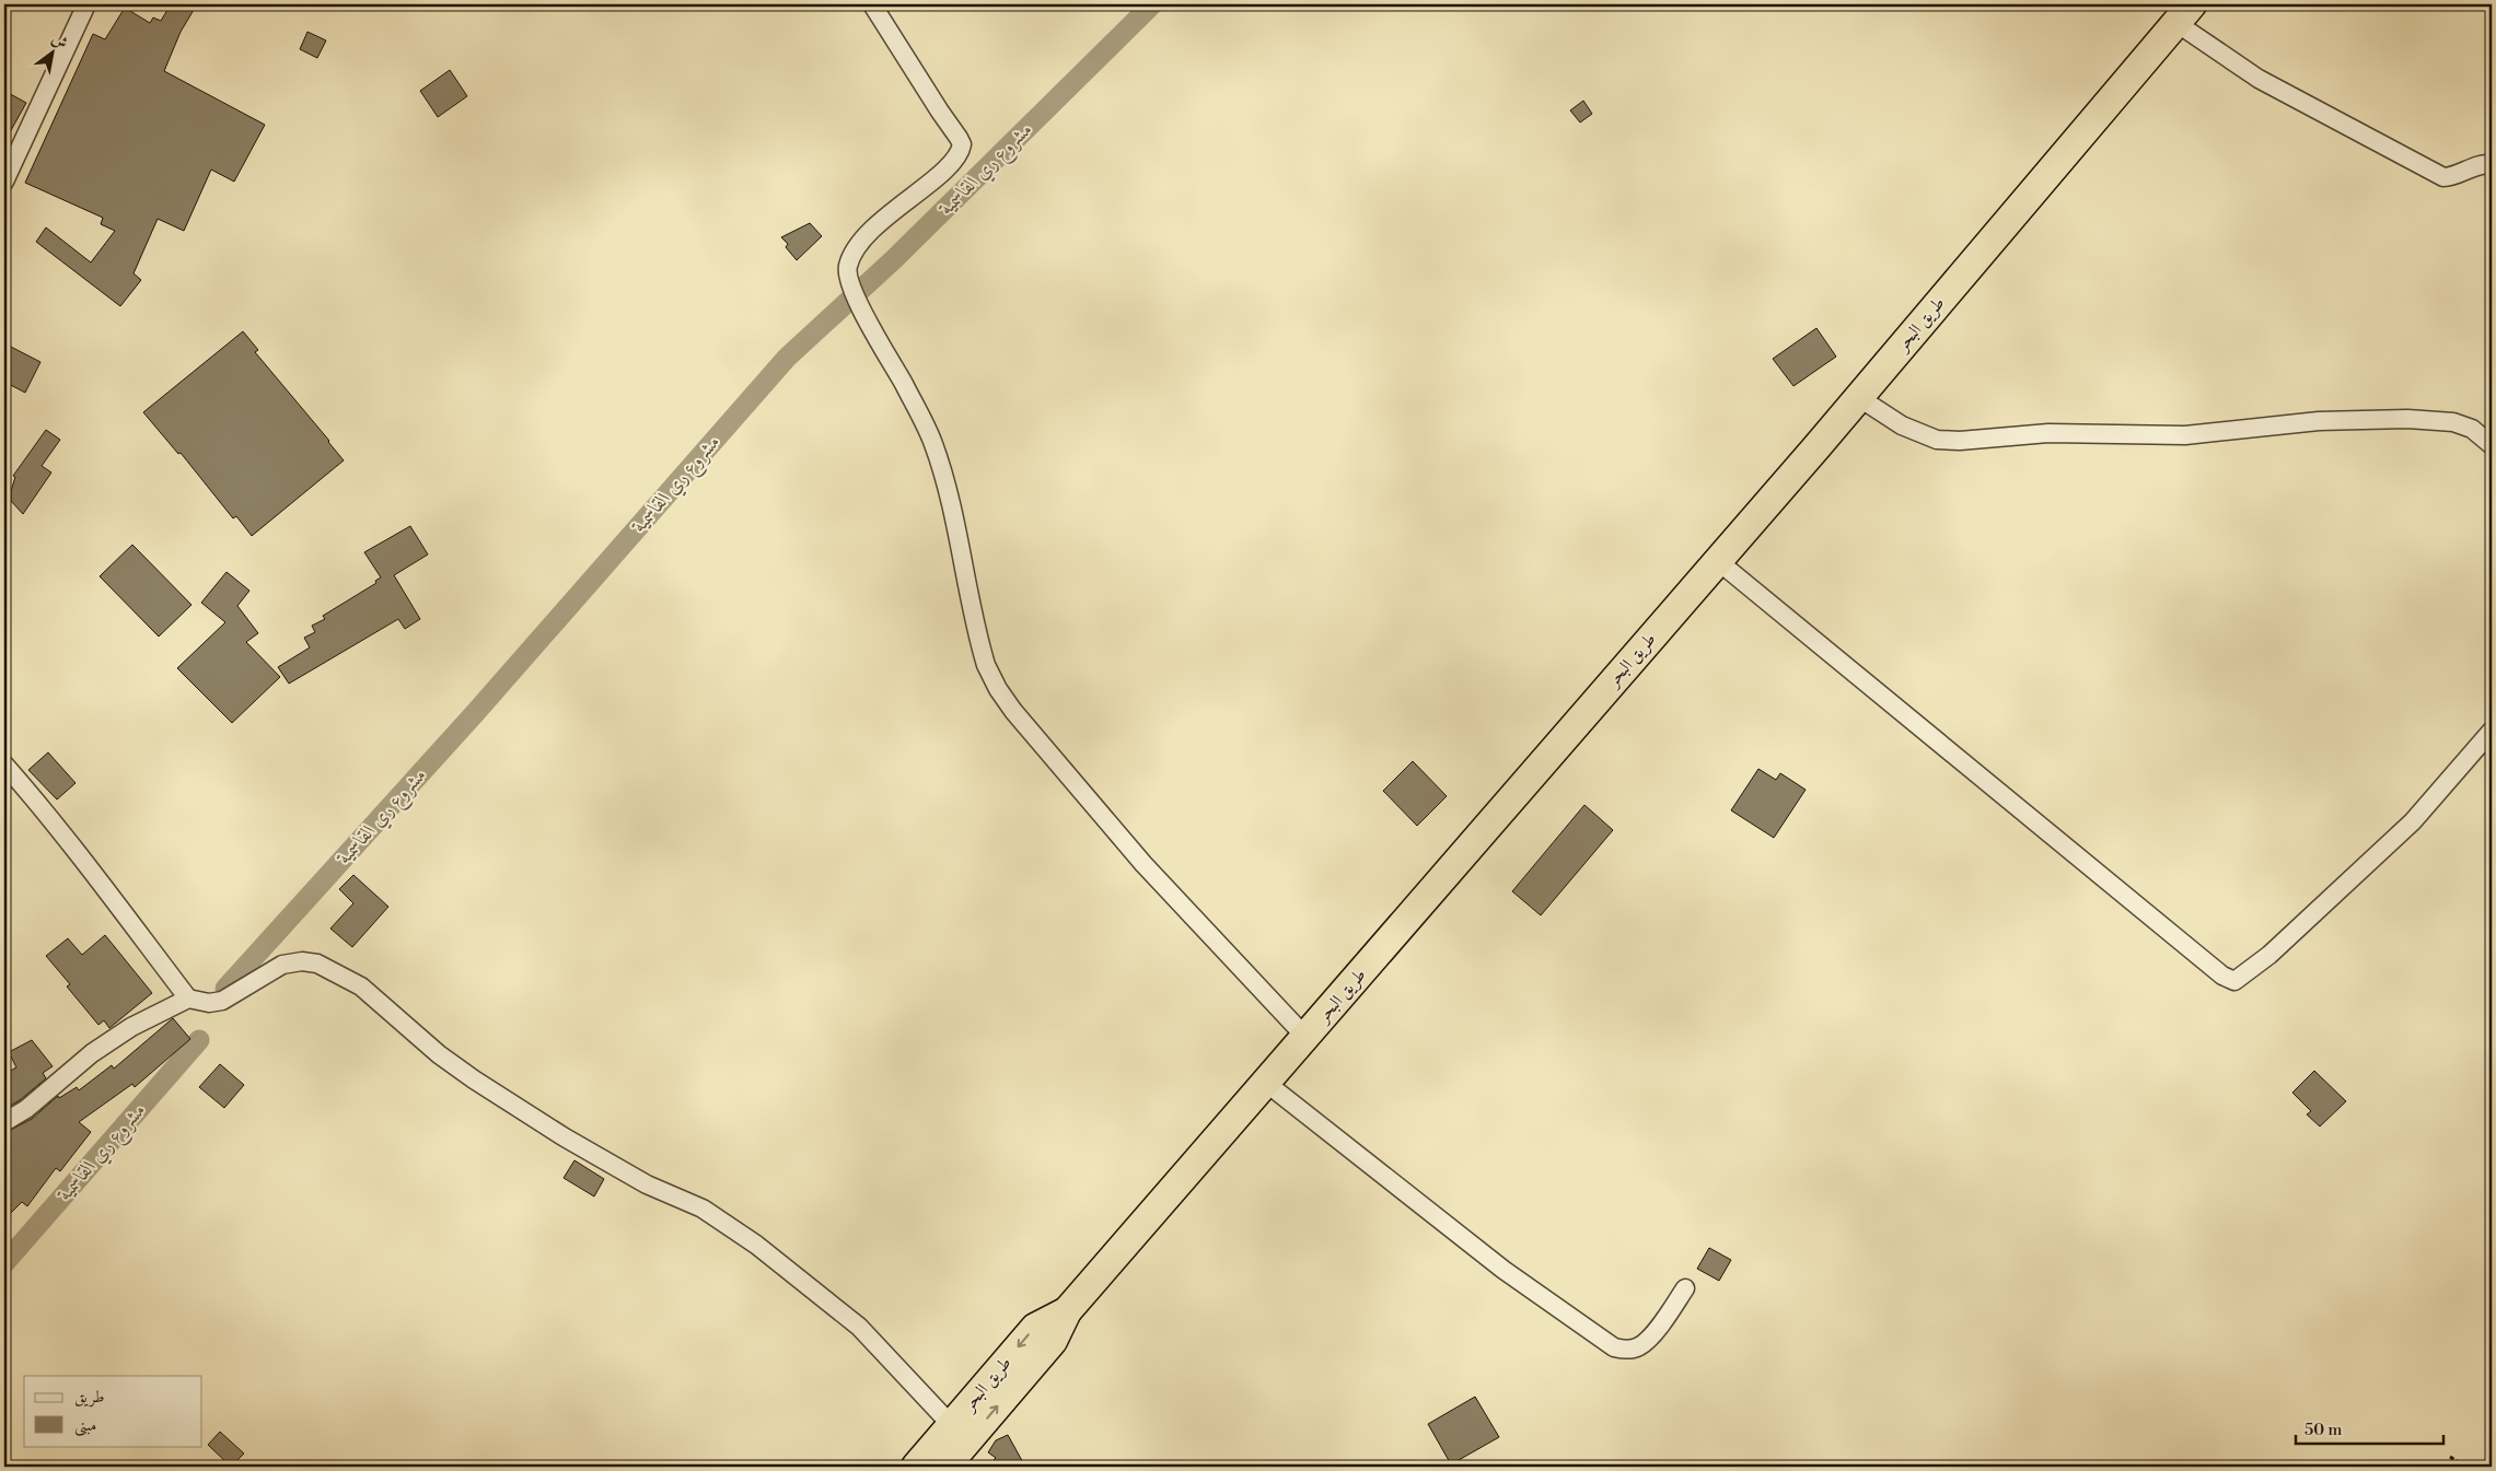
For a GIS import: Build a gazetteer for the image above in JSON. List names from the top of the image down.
{
  "streets": {
    "highway": ["طريق البحر"]
  },
  "water": ["مشروع ري القاسمية"],
  "legend": ["طريق", "مبنى"],
  "scale_bar": "50 m",
  "north": "top right"
}
